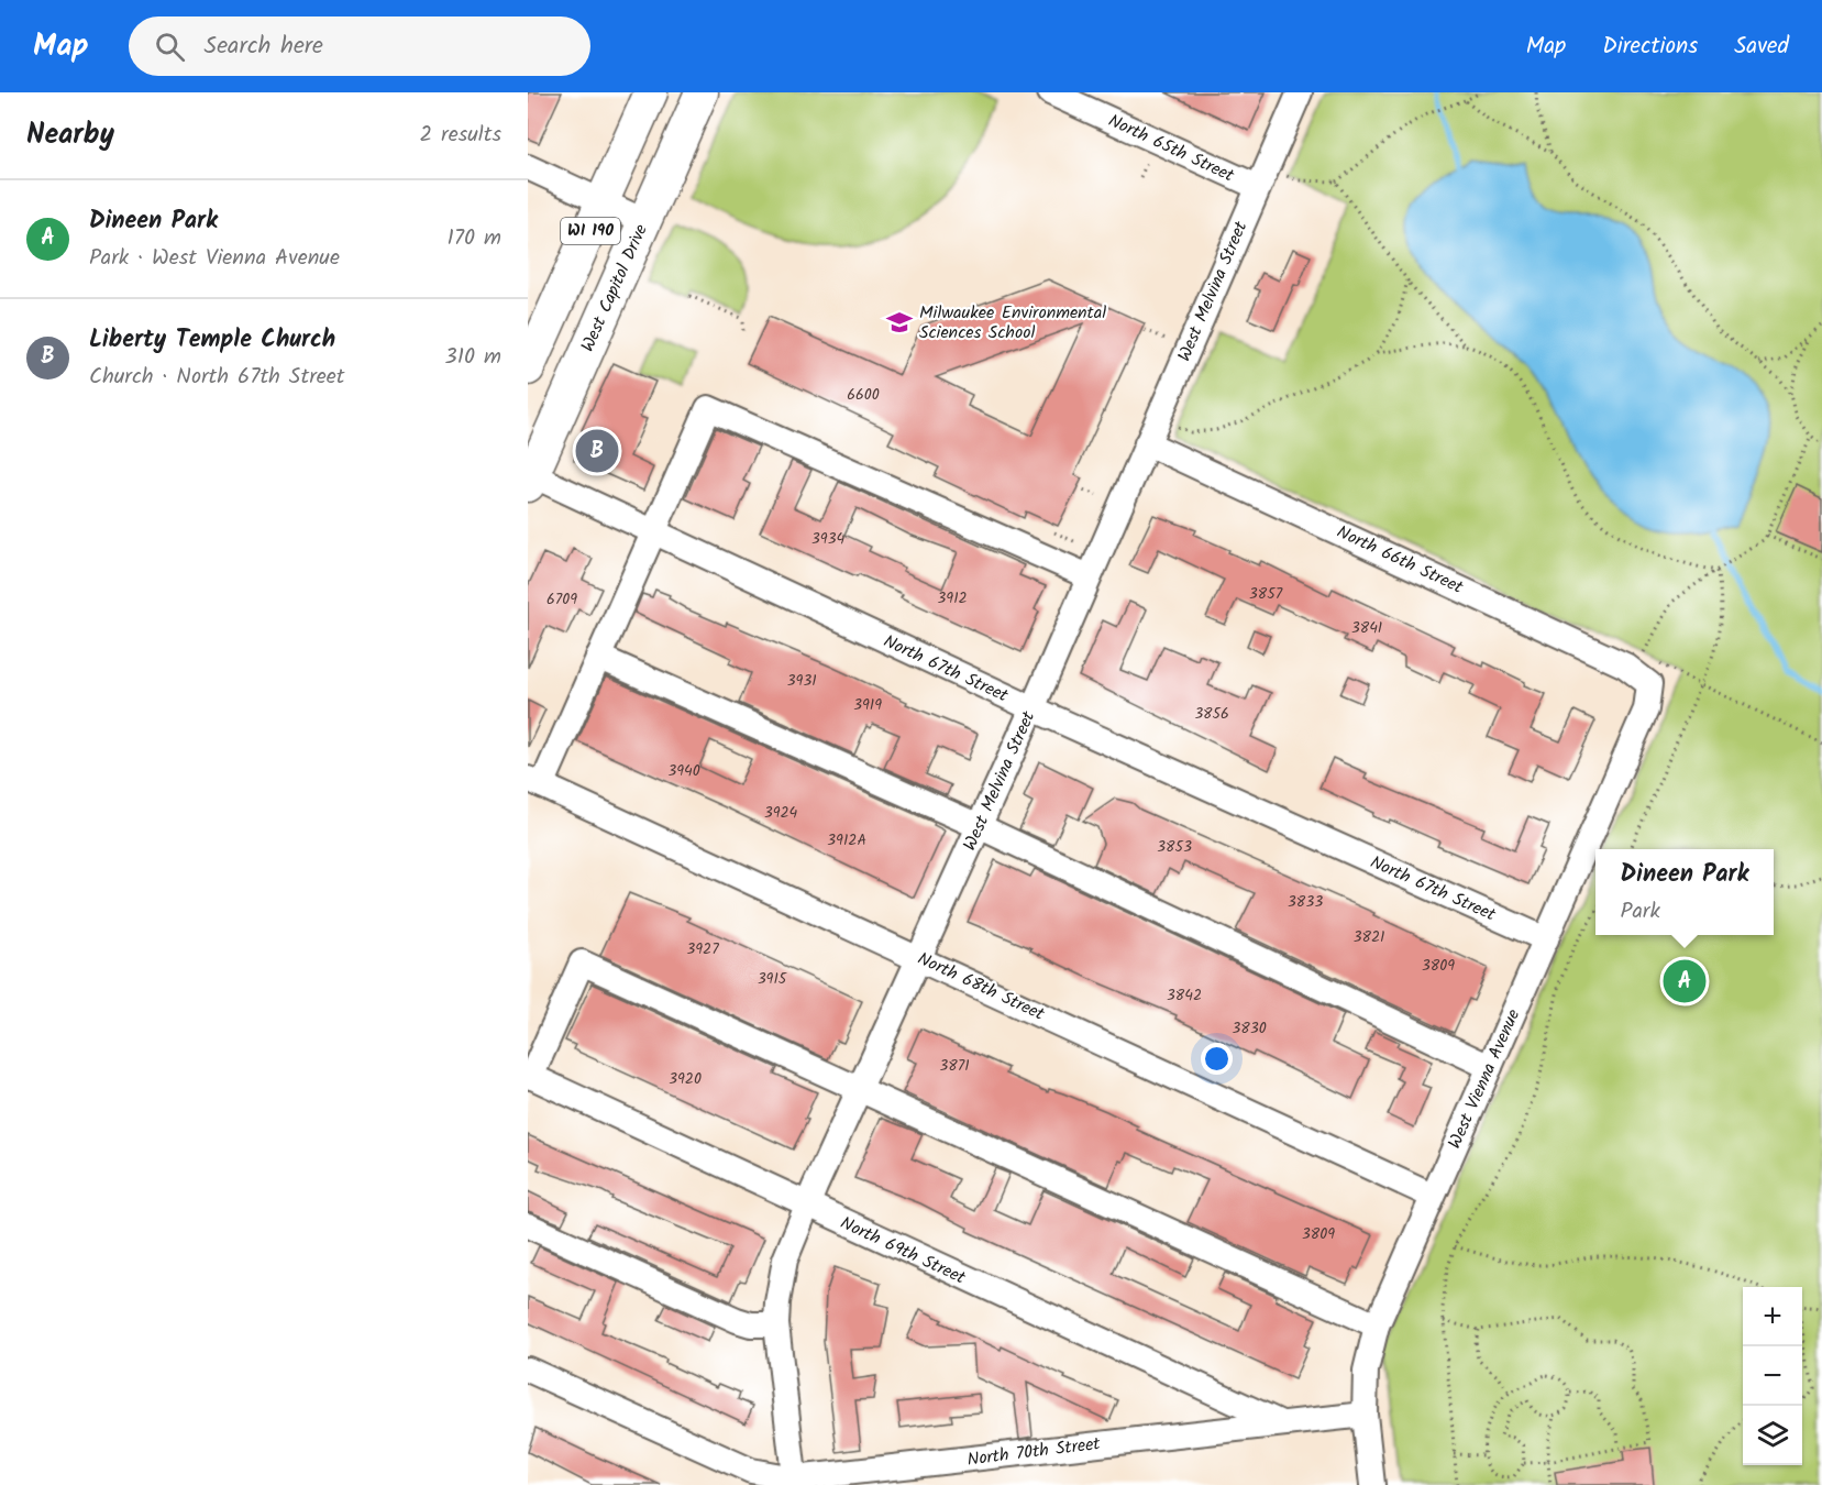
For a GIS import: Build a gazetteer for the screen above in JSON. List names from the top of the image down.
{
  "streets": {
    "main road": ["WI 190", "West Capitol Drive"],
    "street": [
      "North 65th Street",
      "West Melvina Street",
      "North 66th Street",
      "North 67th Street",
      "North 68th Street",
      "West Vienna Avenue",
      "North 69th Street",
      "North 70th Street"
    ]
  },
  "crossings": [
    ["North 65th Street", "West Melvina Street"],
    ["West Capitol Drive", "North 67th Street"],
    ["West Melvina Street", "North 66th Street"],
    ["West Melvina Street", "North 67th Street"],
    ["West Melvina Street", "North 68th Street"],
    ["West Melvina Street", "North 69th Street"],
    ["West Melvina Street", "North 70th Street"],
    ["North 66th Street", "West Vienna Avenue"],
    ["North 67th Street", "West Vienna Avenue"],
    ["North 68th Street", "West Vienna Avenue"],
    ["West Vienna Avenue", "North 70th Street"],
    ["North 69th Street", "North 70th Street"]
  ],
  "places": {
    "school or university": ["Milwaukee Environmental Sciences School"]
  },
  "house_numbers": [
    "6600",
    "3934",
    "3857",
    "3912",
    "6709",
    "3841",
    "3931",
    "3919",
    "3856",
    "3940",
    "3924",
    "3912A",
    "3853",
    "3833",
    "3821",
    "3927",
    "3809",
    "3915",
    "3842",
    "3830",
    "3871",
    "3920",
    "3809"
  ],
  "page": {
    "header": "Map",
    "search": "Search here",
    "nav": ["Map", "Directions", "Saved"],
    "heading": ["Nearby", "2 results"],
    "list": [
      {
        "mark": "A",
        "name": "Dineen Park",
        "note": "Park · West Vienna Avenue",
        "value": "170 m"
      },
      {
        "mark": "B",
        "name": "Liberty Temple Church",
        "note": "Church · North 67th Street",
        "value": "310 m"
      }
    ],
    "pins": ["B", "A"],
    "popup": ["Dineen Park", "Park"],
    "map_buttons": ["+", "−"]
  }
}
